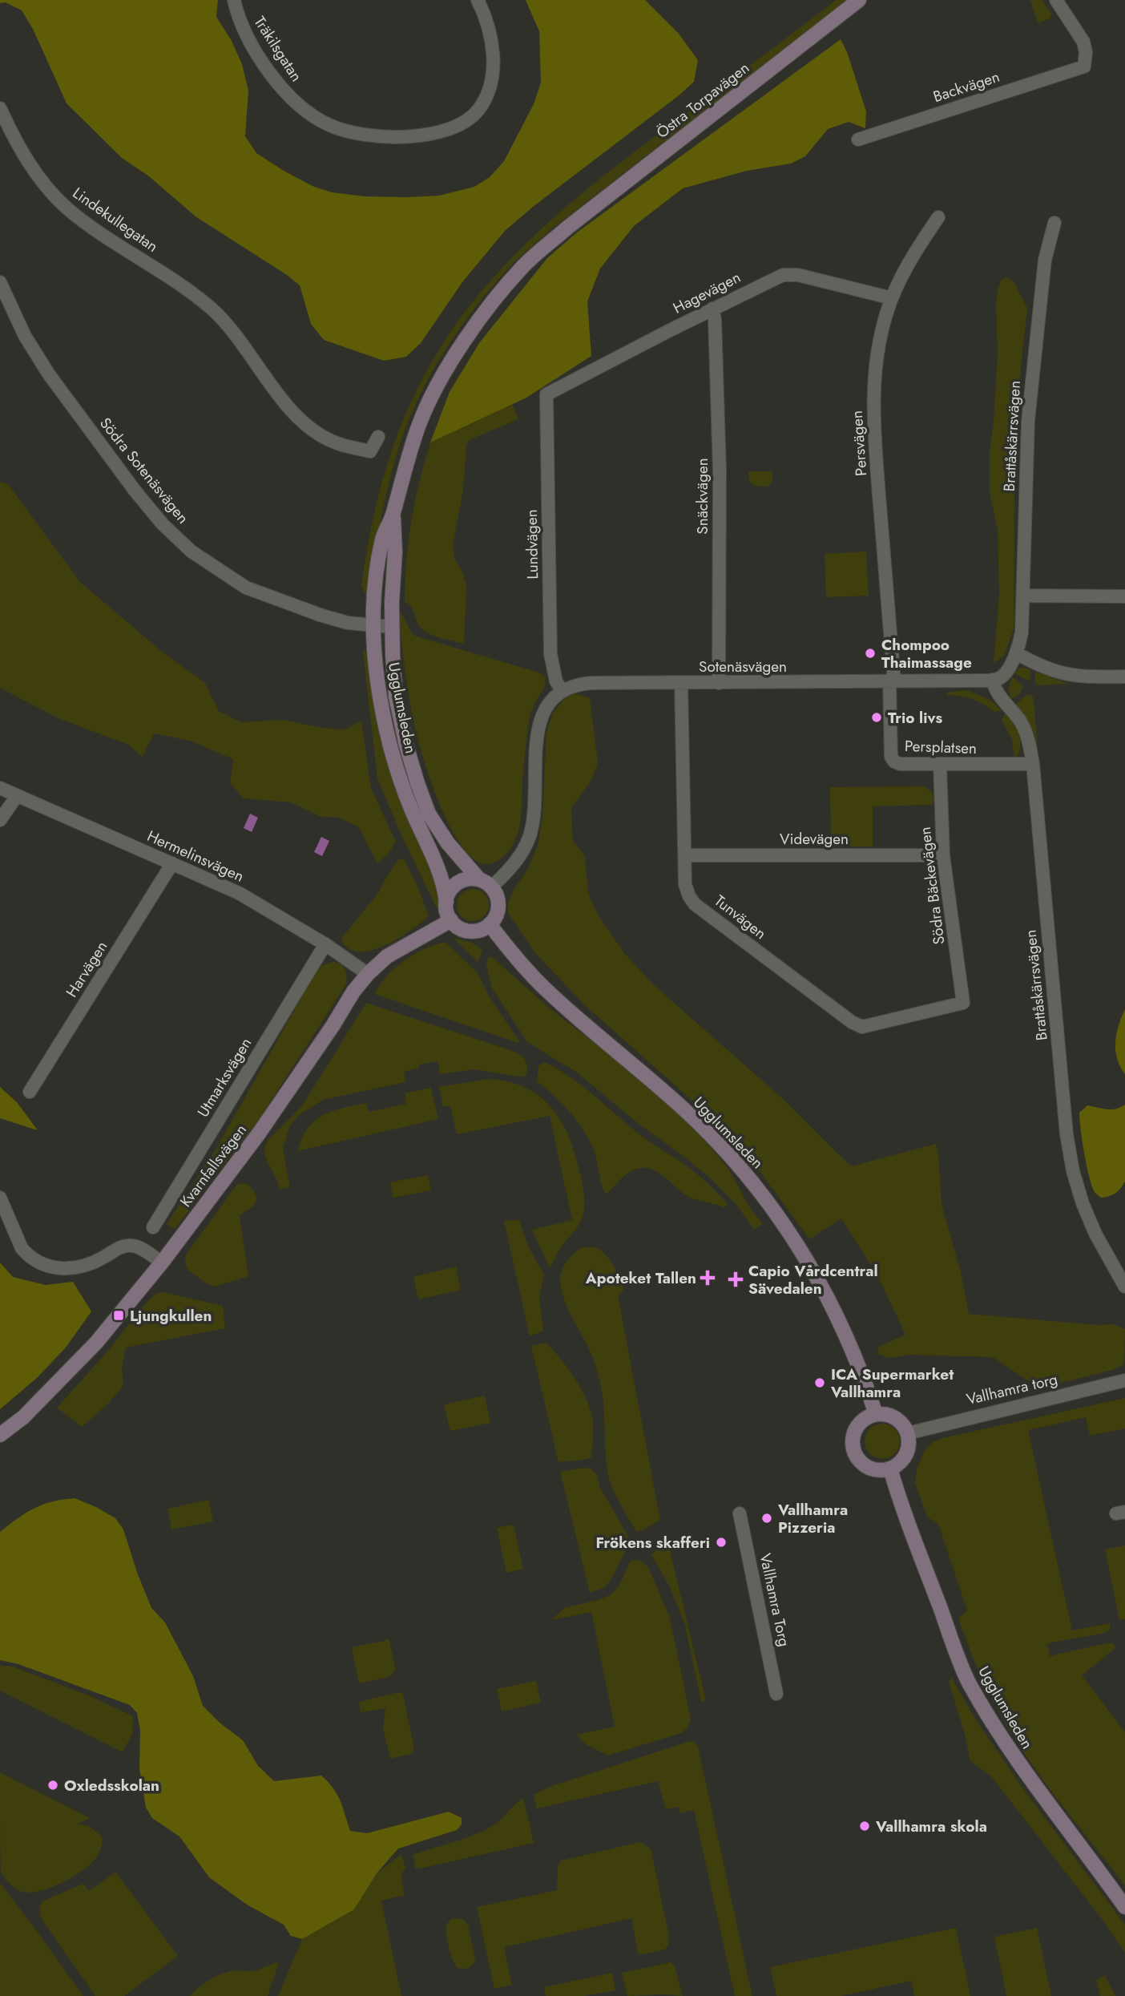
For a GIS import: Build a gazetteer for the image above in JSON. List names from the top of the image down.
{
  "streets": {
    "street": [
      "Träkilsgatan",
      "Backvägen",
      "Östra Torpavägen",
      "Lindekullegatan",
      "Hagevägen",
      "Brattåskärrsvägen",
      "Persvägen",
      "Södra Sotenäsvägen",
      "Snäckvägen",
      "Lundvägen",
      "Sotenäsvägen",
      "Ugglumsleden",
      "Persplatsen",
      "Videvägen",
      "Hermelinsvägen",
      "Södra Bäckevägen",
      "Tunvägen",
      "Harvägen",
      "Utmarksvägen",
      "Kvarnfallsvägen",
      "Vallhamra torg",
      "Vallhamra Torg"
    ]
  },
  "crossings": [
    ["Östra Torpavägen", "Ugglumsleden"],
    ["Hagevägen", "Persvägen"],
    ["Hagevägen", "Snäckvägen"],
    ["Hagevägen", "Lundvägen"],
    ["Brattåskärrsvägen", "Sotenäsvägen"],
    ["Brattåskärrsvägen", "Persplatsen"],
    ["Persvägen", "Sotenäsvägen"],
    ["Persvägen", "Persplatsen"],
    ["Södra Sotenäsvägen", "Ugglumsleden"],
    ["Snäckvägen", "Sotenäsvägen"],
    ["Lundvägen", "Sotenäsvägen"],
    ["Sotenäsvägen", "Persplatsen"],
    ["Sotenäsvägen", "Tunvägen"],
    ["Ugglumsleden", "Kvarnfallsvägen"],
    ["Ugglumsleden", "Vallhamra torg"],
    ["Persplatsen", "Södra Bäckevägen"],
    ["Videvägen", "Södra Bäckevägen"],
    ["Videvägen", "Tunvägen"],
    ["Hermelinsvägen", "Harvägen"],
    ["Hermelinsvägen", "Utmarksvägen"],
    ["Hermelinsvägen", "Kvarnfallsvägen"],
    ["Södra Bäckevägen", "Tunvägen"]
  ],
  "places": {
    "other": [
      "Chompoo Thaimassage",
      "Trio livs",
      "ICA Supermarket Vallhamra",
      "Vallhamra Pizzeria",
      "Frökens skafferi",
      "Oxledsskolan",
      "Vallhamra skola"
    ],
    "health": ["Apoteket Tallen", "Capio Vårdcentral Sävedalen"],
    "transit": ["Ljungkullen"]
  }
}
